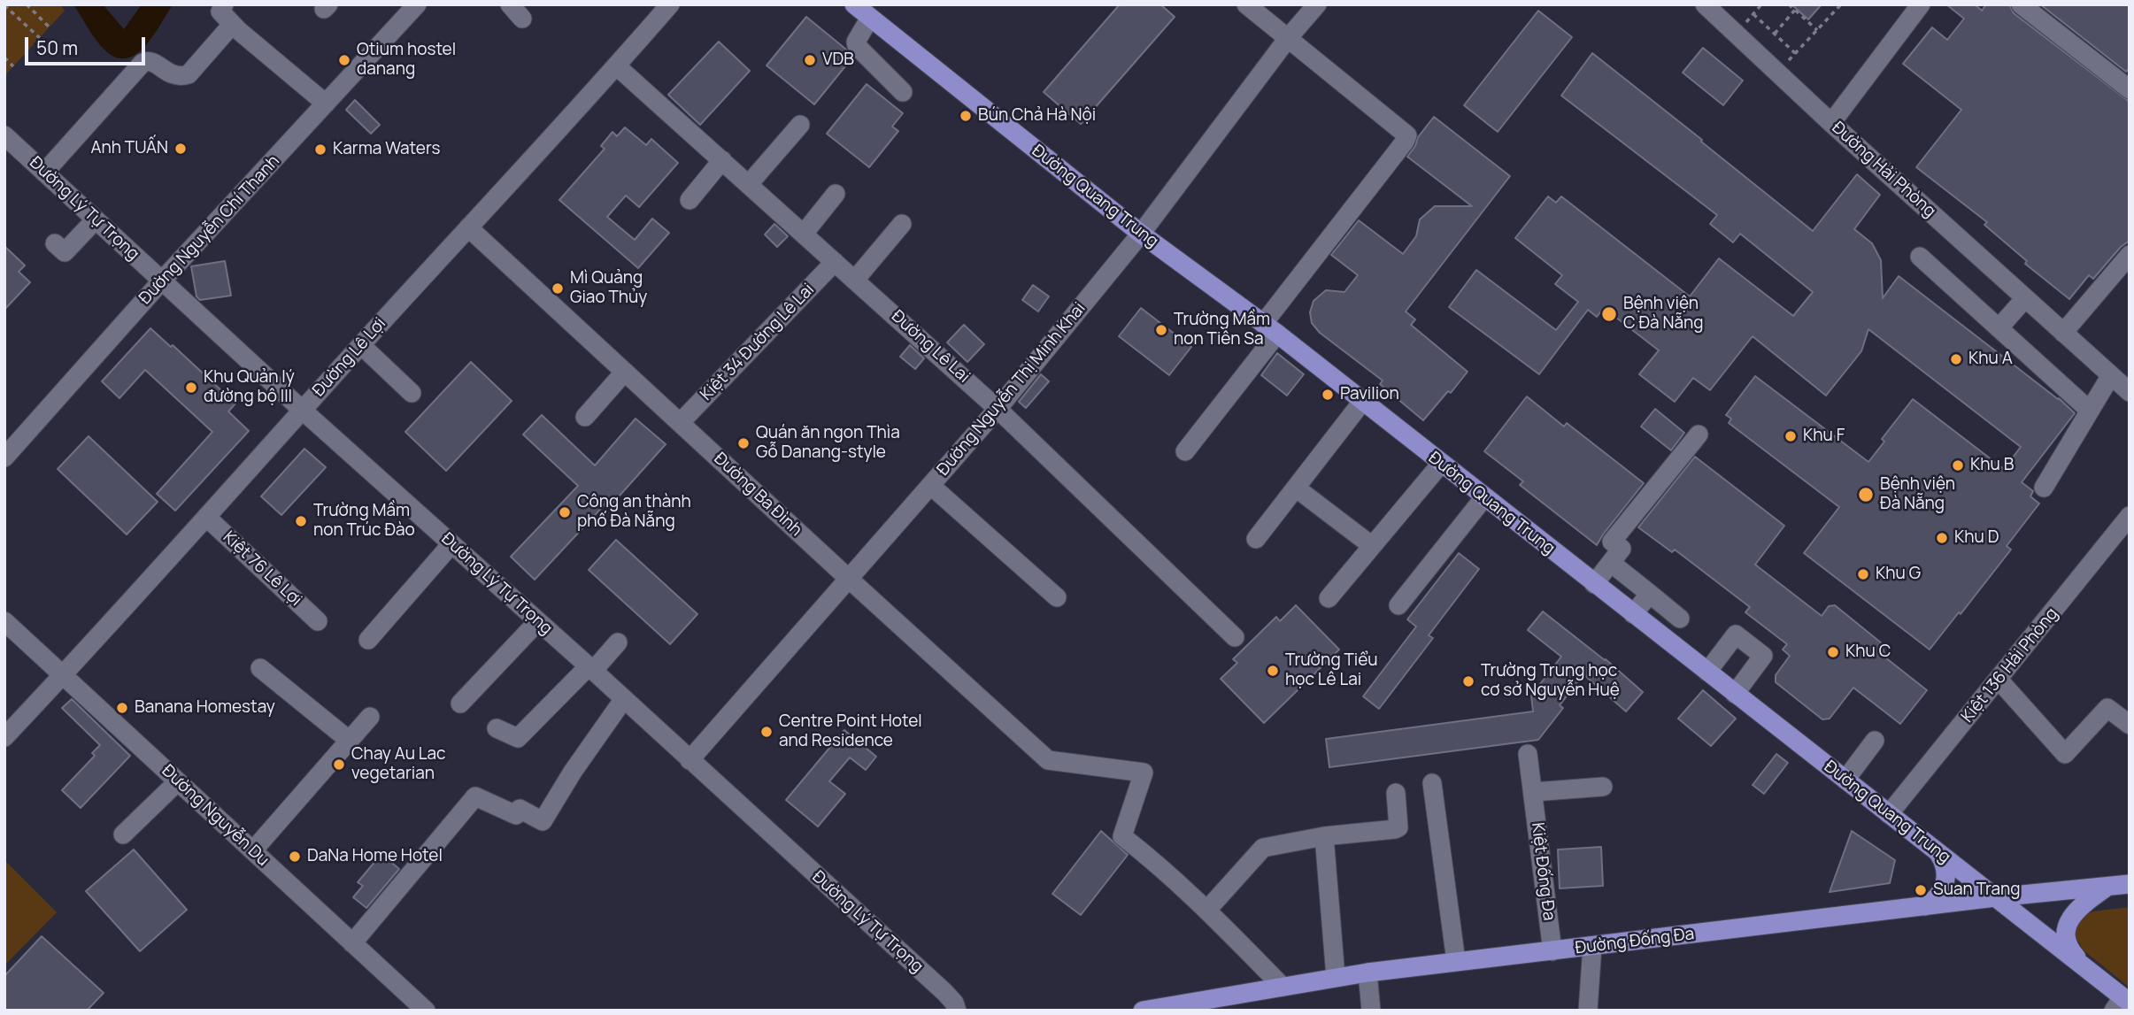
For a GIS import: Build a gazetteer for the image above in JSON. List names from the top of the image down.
{
  "streets": {
    "main road": ["Đường Quang Trung", "Đường Đống Đa"],
    "street": [
      "Đường Hải Phòng",
      "Đường Lý Tự Trọng",
      "Đường Nguyễn Chí Thanh",
      "Kiệt 34 Đường Lê Lai",
      "Đường Lê Lai",
      "Đường Lê Lợi",
      "Đường Nguyễn Thị Minh Khai",
      "Đường Ba Đình",
      "Kiệt 76 Lê Lợi",
      "Kiệt 136 Hải Phòng",
      "Đường Nguyễn Du",
      "Kiệt Đống Đa"
    ]
  },
  "crossings": [
    ["Đường Quang Trung", "Đường Nguyễn Thị Minh Khai"],
    ["Đường Quang Trung", "Kiệt 136 Hải Phòng"],
    ["Đường Quang Trung", "Đường Đống Đa"],
    ["Đường Lý Tự Trọng", "Đường Nguyễn Chí Thanh"],
    ["Đường Lý Tự Trọng", "Đường Lê Lợi"],
    ["Đường Lý Tự Trọng", "Đường Nguyễn Thị Minh Khai"],
    ["Kiệt 34 Đường Lê Lai", "Đường Lê Lai"],
    ["Kiệt 34 Đường Lê Lai", "Đường Ba Đình"],
    ["Đường Lê Lai", "Đường Lê Lợi"],
    ["Đường Lê Lai", "Đường Nguyễn Thị Minh Khai"],
    ["Đường Lê Lợi", "Đường Ba Đình"],
    ["Đường Lê Lợi", "Kiệt 76 Lê Lợi"],
    ["Đường Lê Lợi", "Đường Nguyễn Du"],
    ["Đường Nguyễn Thị Minh Khai", "Đường Ba Đình"],
    ["Kiệt Đống Đa", "Đường Đống Đa"]
  ],
  "places": [
    "Otium hostel danang",
    "VDB",
    "Bún Chả Hà Nội",
    "Anh TUẤN",
    "Karma Waters",
    "Mì Quảng Giao Thủy",
    "Bệnh viện C Đà Nẵng",
    "Trường Mầm non Tiên Sa",
    "Khu A",
    "Khu Quản lý đường bộ III",
    "Pavilion",
    "Khu F",
    "Quán ăn ngon Thìa Gỗ Danang-style",
    "Khu B",
    "Bệnh viện Đà Nẵng",
    "Công an thành phố Đà Nẵng",
    "Trường Mầm non Trúc Đào",
    "Khu D",
    "Khu G",
    "Khu C",
    "Trường Tiểu học Lê Lai",
    "Trường Trung học cơ sở Nguyễn Huệ",
    "Banana Homestay",
    "Centre Point Hotel and Residence",
    "Chay Au Lac vegetarian",
    "DaNa Home Hotel",
    "Suan Trang"
  ],
  "scale_bar": "50 m"
}
